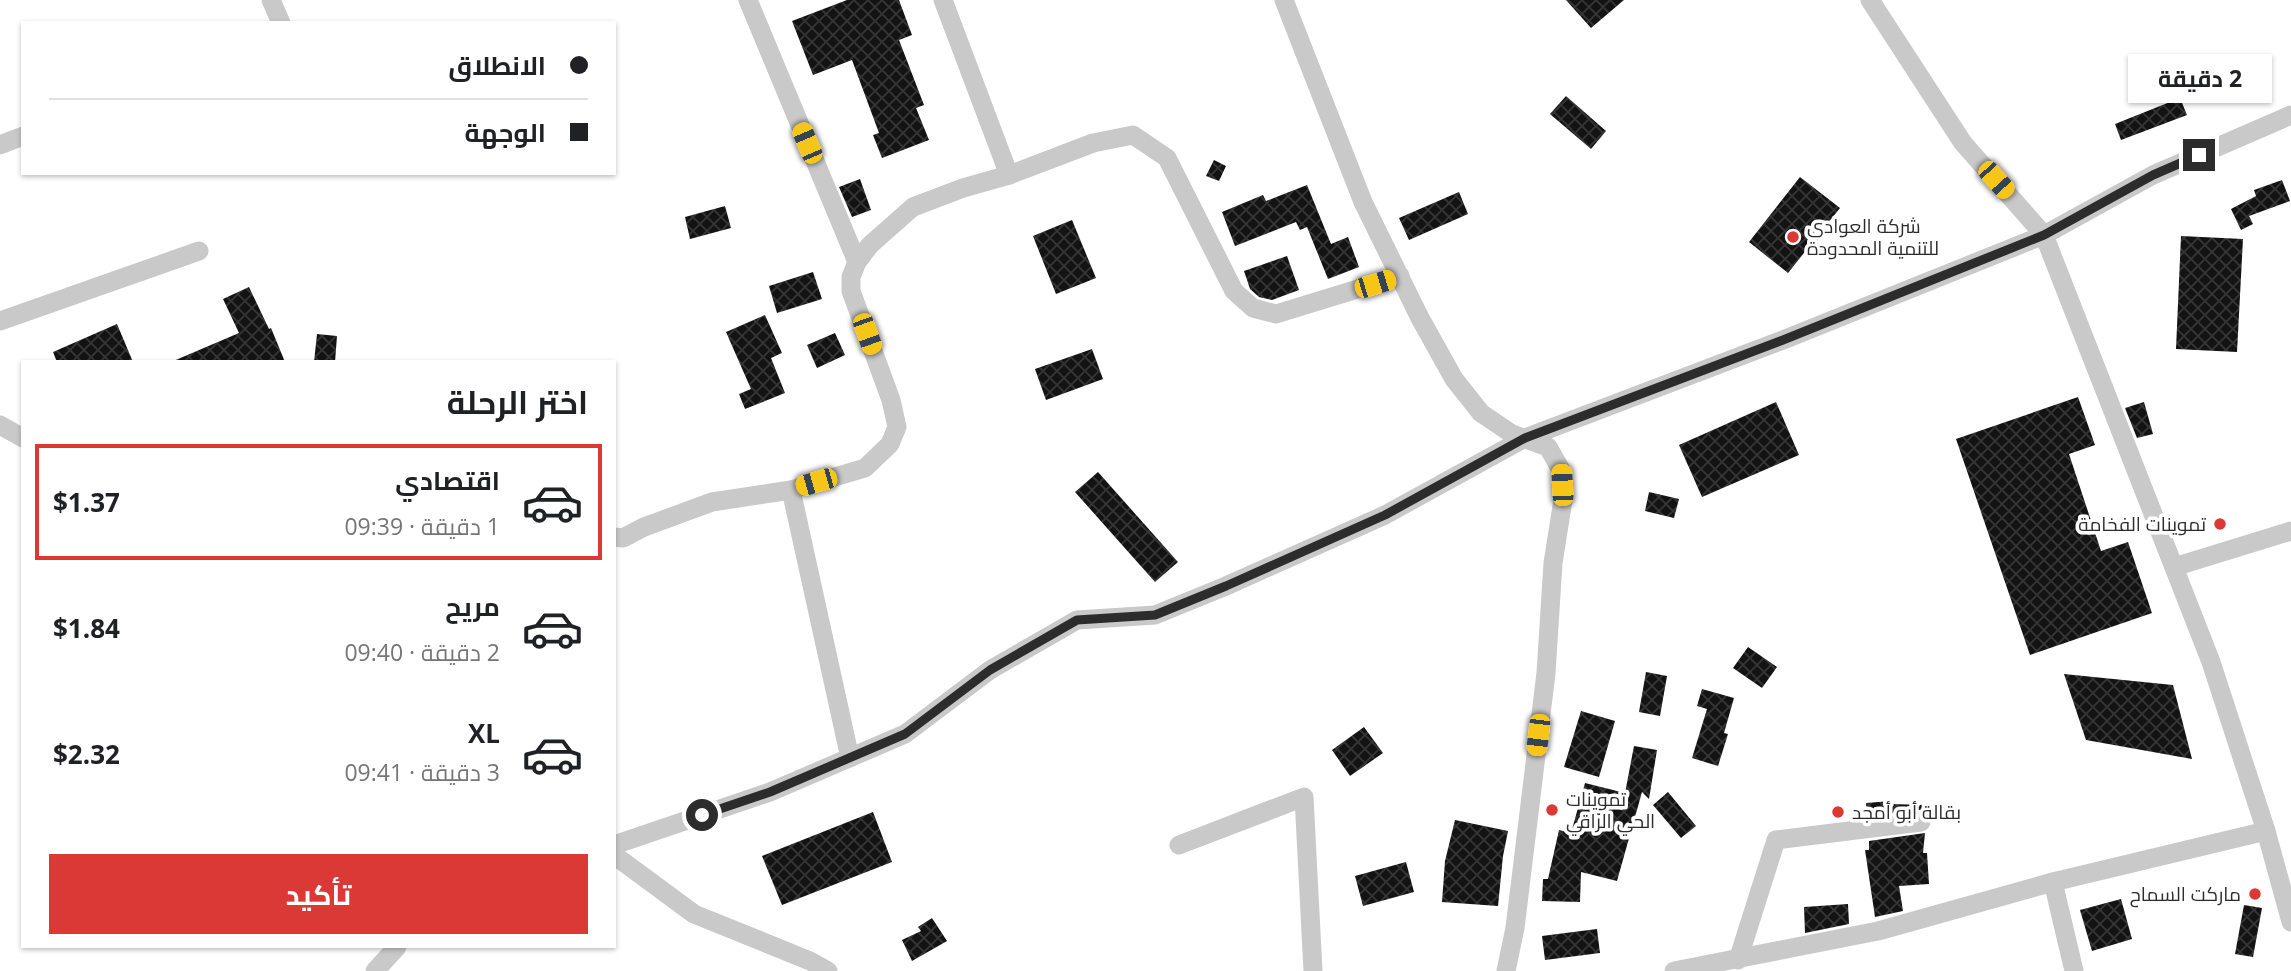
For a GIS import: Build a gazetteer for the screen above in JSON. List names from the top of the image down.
{
  "places": [
    "شركة العوادي للتنمية المحدودة",
    "تموينات الفخامة",
    "تموينات الحي الراقي",
    "بقالة أبو أمجد",
    "ماركت السماح"
  ],
  "page": {
    "banner": ["الانطلاق", "الوجهة"],
    "bubble": "2 دقيقة",
    "heading": "اختر الرحلة",
    "list": [
      {
        "name": "اقتصادي",
        "note": "1 دقيقة · 09:39",
        "value": "$1.37"
      },
      {
        "name": "مريح",
        "note": "2 دقيقة · 09:40",
        "value": "$1.84"
      },
      {
        "name": "XL",
        "note": "3 دقيقة · 09:41",
        "value": "$2.32"
      }
    ],
    "buttons": "تأكيد"
  }
}
